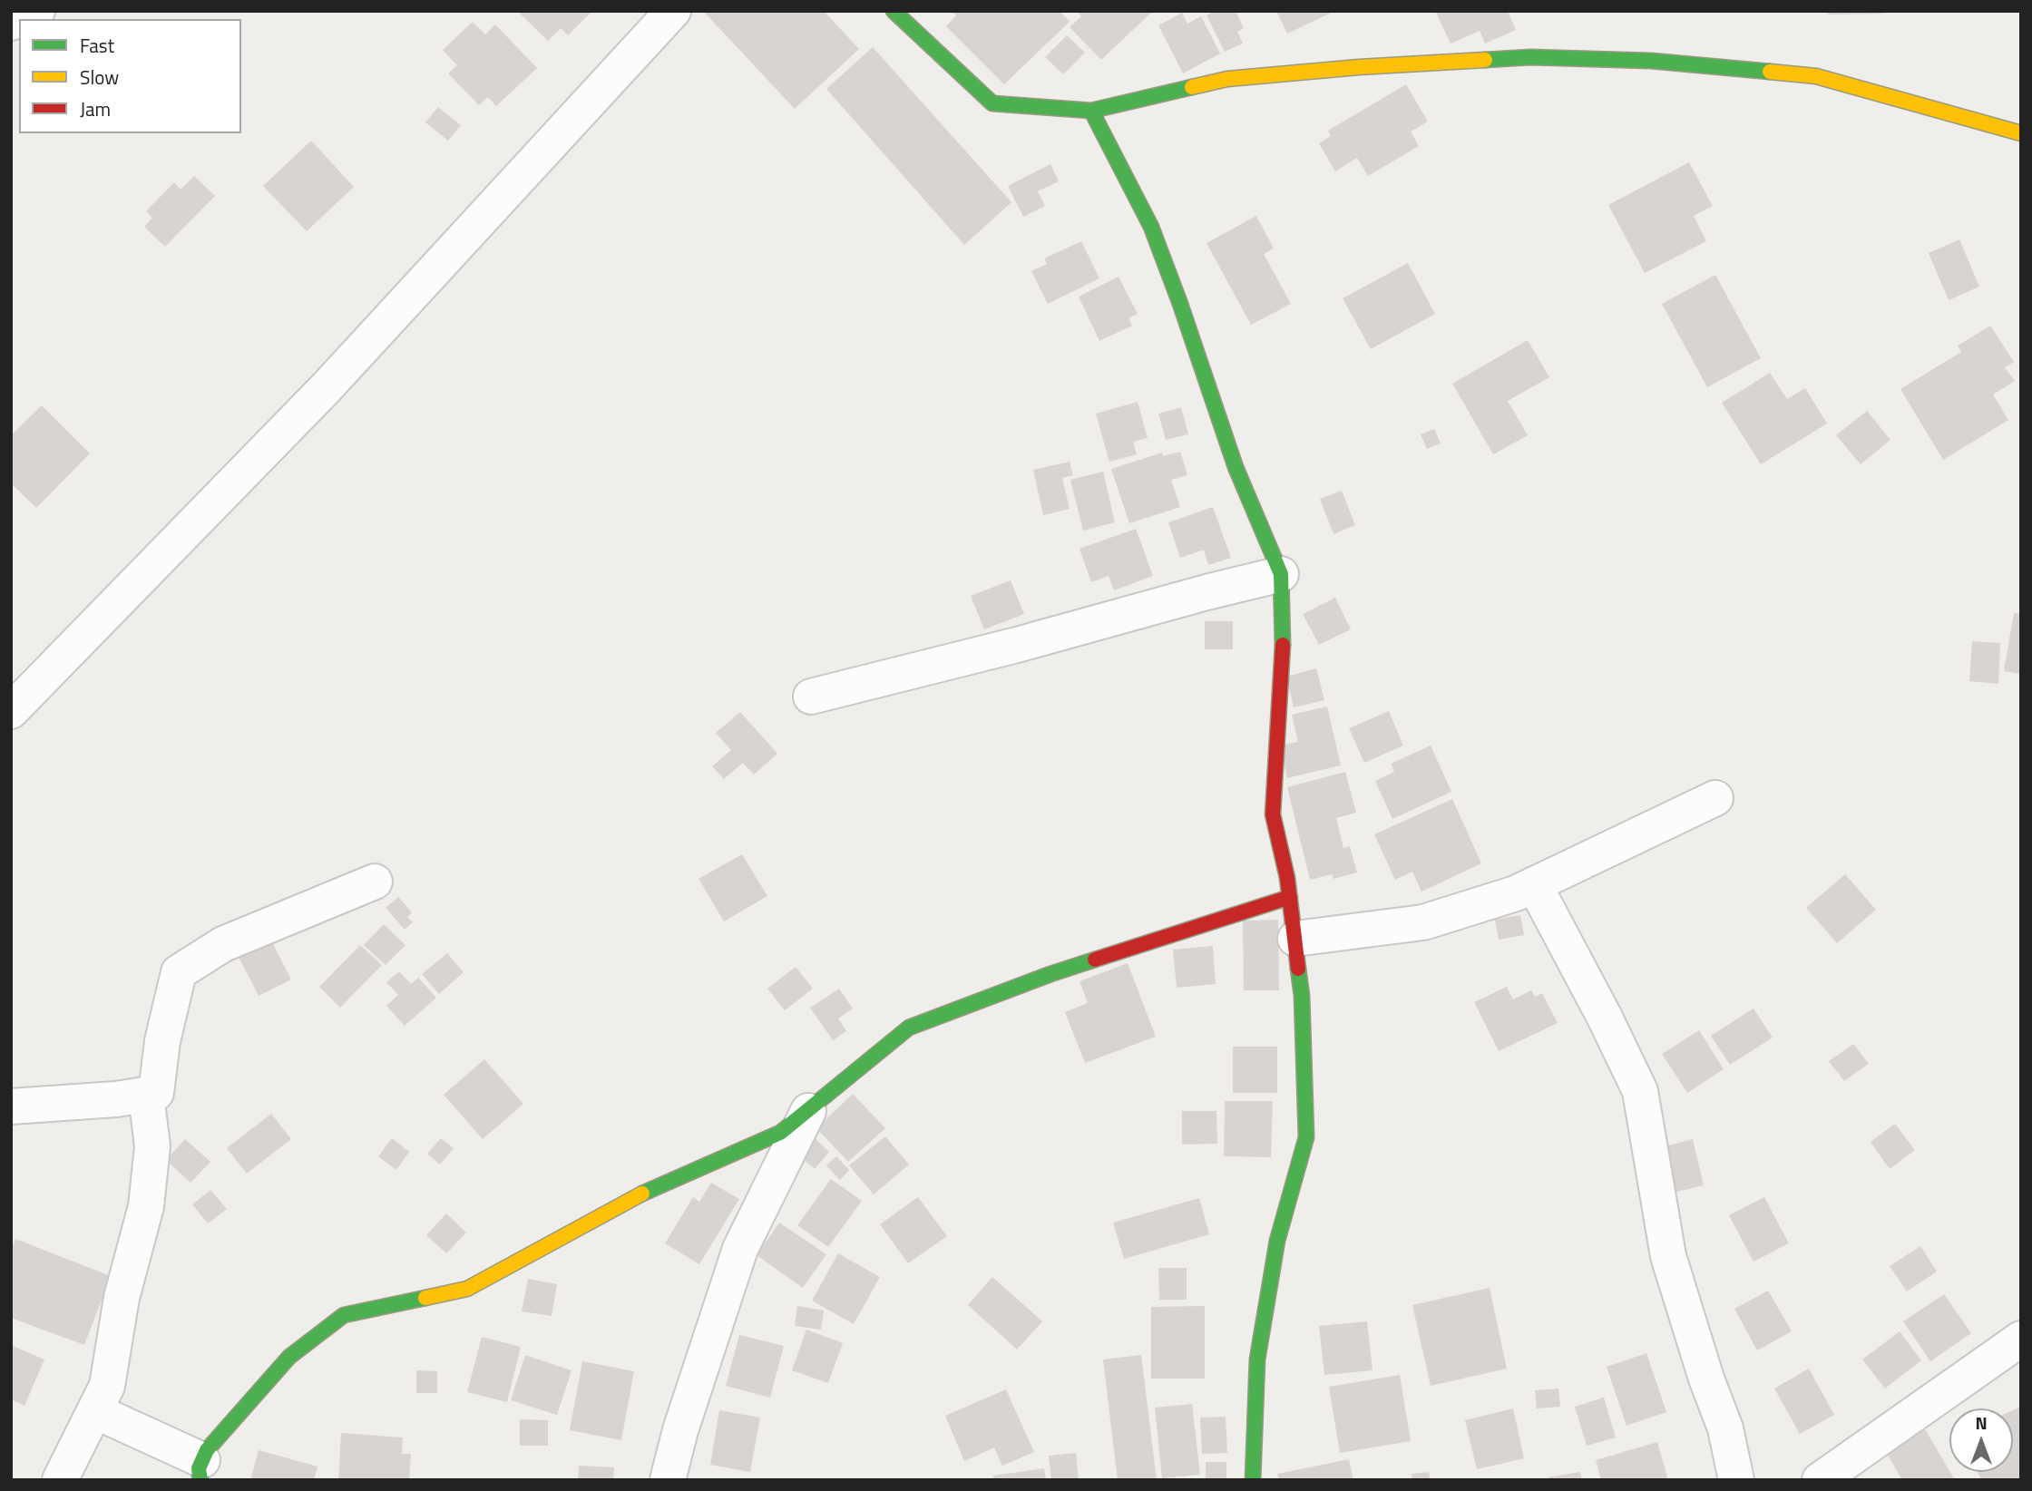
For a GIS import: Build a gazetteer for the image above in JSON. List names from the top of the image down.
{
  "legend": ["Fast", "Slow", "Jam"],
  "north": "top"
}
